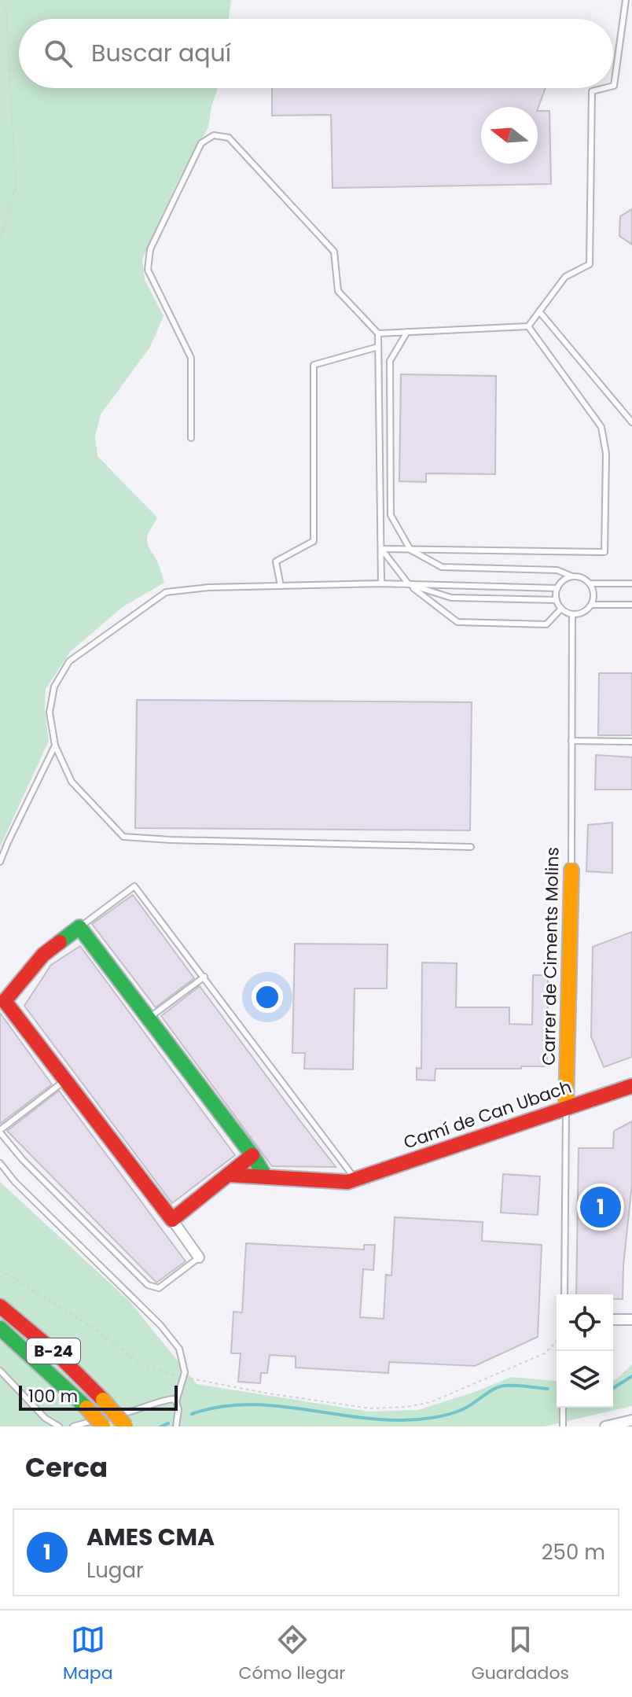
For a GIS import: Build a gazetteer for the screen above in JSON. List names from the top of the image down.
{
  "streets": {
    "main road": ["Carrer de Ciments Molins", "Camí de Can Ubach", "B-24"]
  },
  "crossings": [
    ["Carrer de Ciments Molins", "Camí de Can Ubach"]
  ],
  "scale_bar": "100 m",
  "north": "left",
  "page": {
    "search": "Buscar aquí",
    "pins": "1",
    "scale": "100 m",
    "heading": "Cerca",
    "list": [
      {
        "mark": "1",
        "name": "AMES CMA",
        "note": "Lugar",
        "value": "250 m"
      }
    ],
    "nav": ["Mapa", "Cómo llegar", "Guardados"]
  }
}
